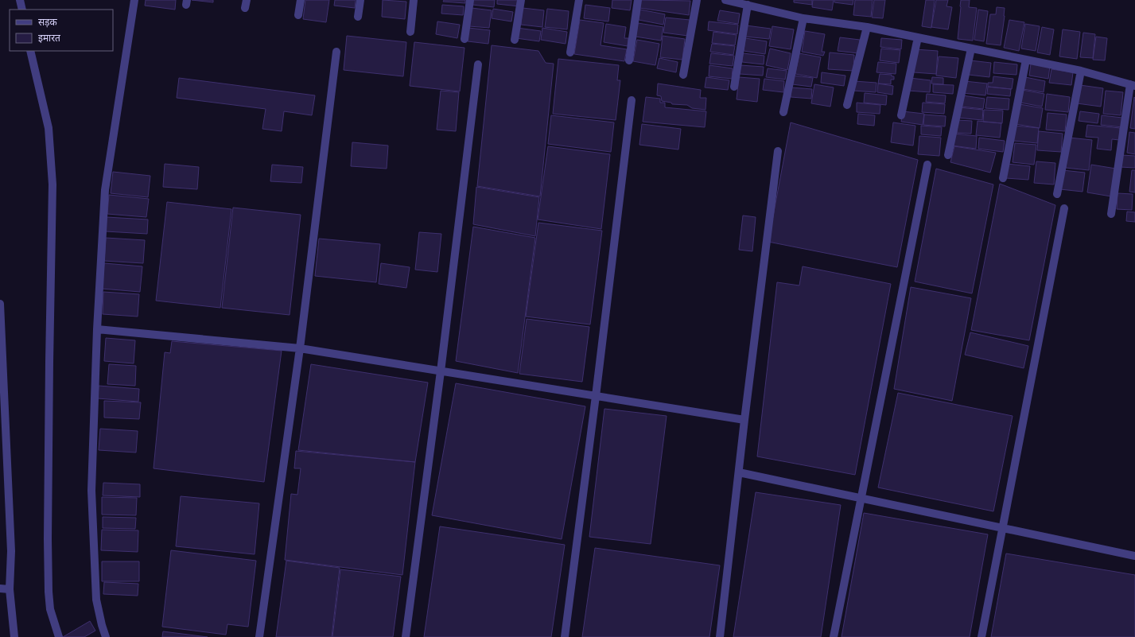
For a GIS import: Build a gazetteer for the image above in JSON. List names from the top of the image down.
{
  "legend": ["सड़क", "इमारत"]
}
